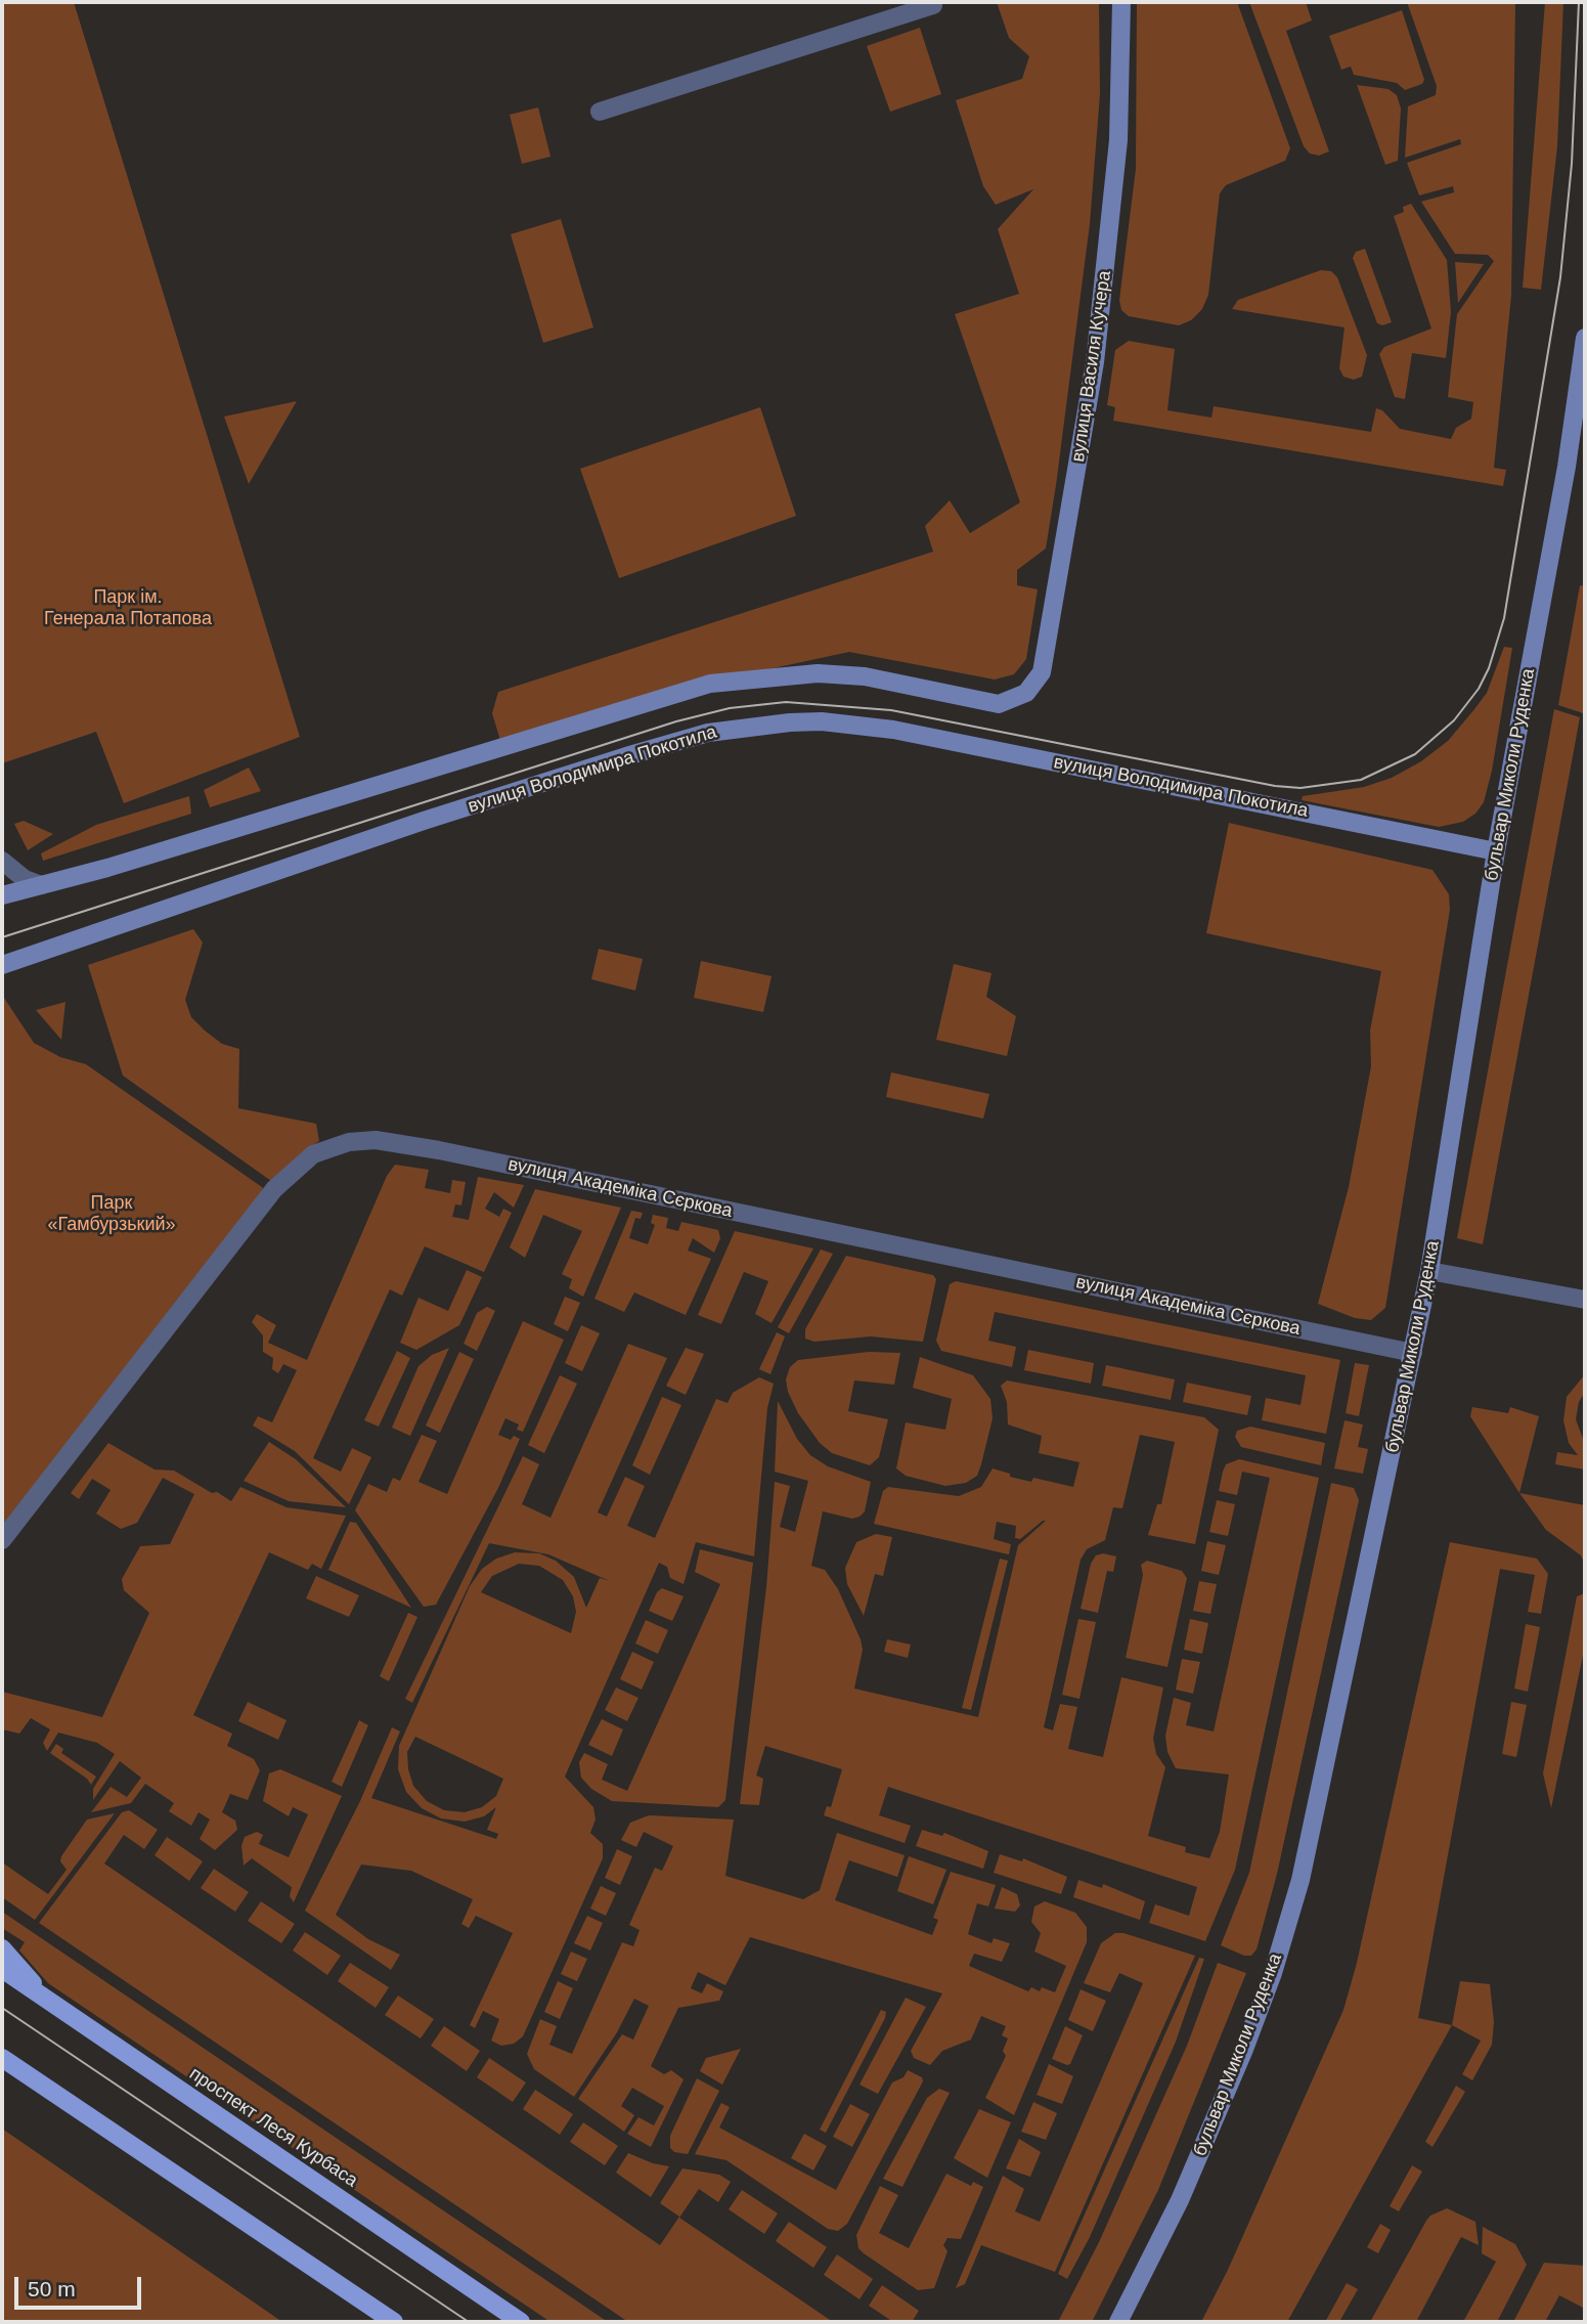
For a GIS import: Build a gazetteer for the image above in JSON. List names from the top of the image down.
{
  "streets": {
    "main road": ["проспект Леся Курбаса"],
    "street": [
      "вулиця Василя Кучера",
      "вулиця Володимира Покотила",
      "бульвар Миколи Руденка",
      "вулиця Академіка Сєркова"
    ]
  },
  "crossings": [
    ["вулиця Володимира Покотила", "бульвар Миколи Руденка"],
    ["бульвар Миколи Руденка", "вулиця Академіка Сєркова"]
  ],
  "parks": ["Парк ім. Генерала Потапова", "Парк «Гамбурзький»"],
  "scale_bar": "50 m"
}
